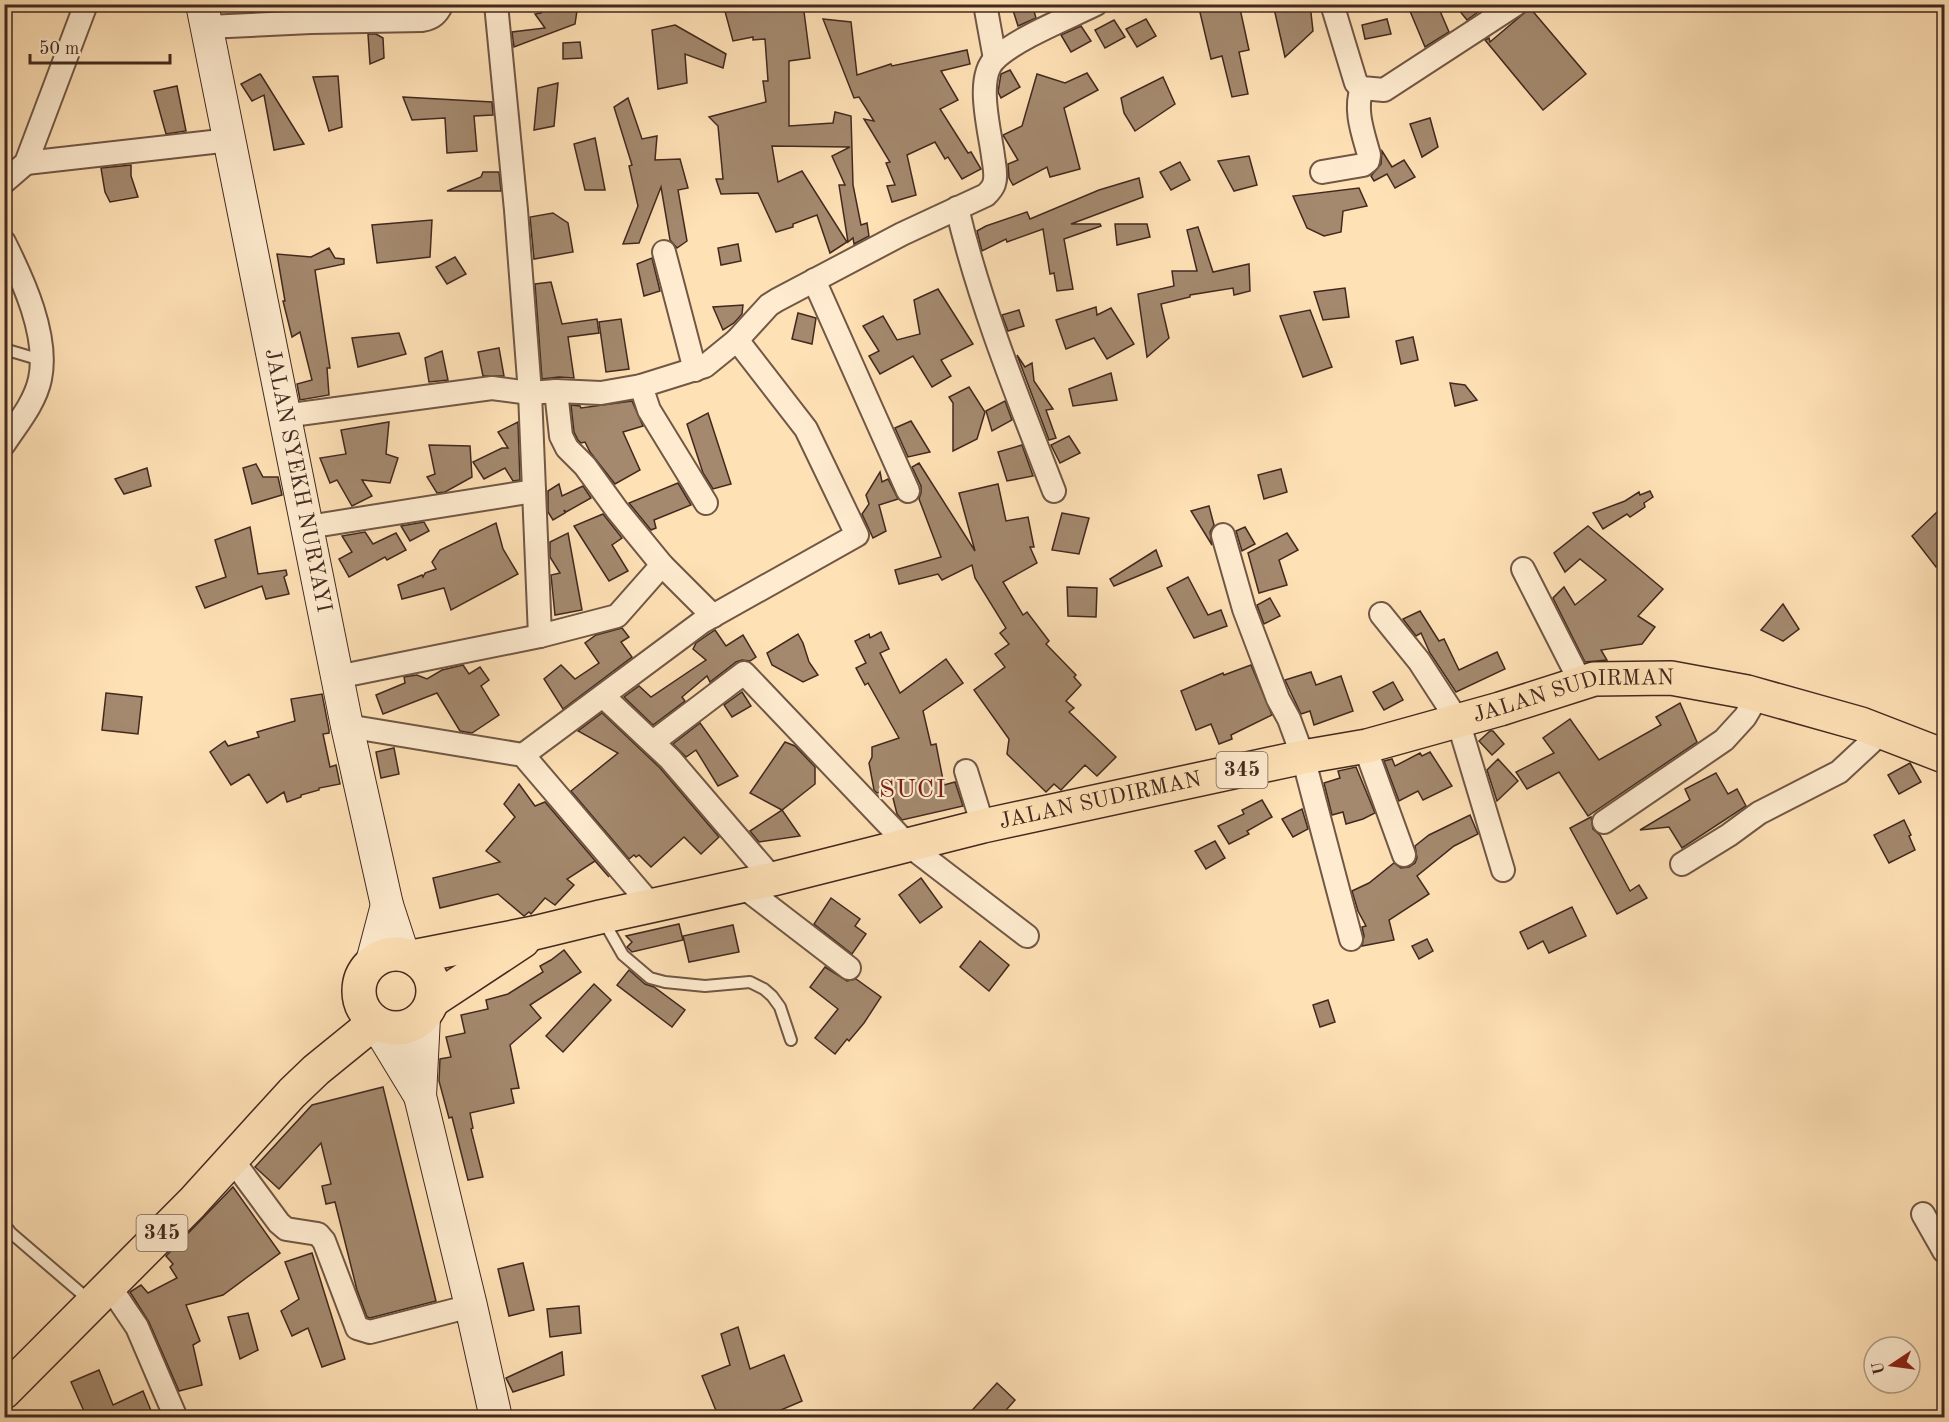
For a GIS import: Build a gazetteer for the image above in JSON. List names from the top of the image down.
{
  "streets": {
    "main road": ["JALAN SYEKH NURYAYI", "JALAN SUDIRMAN", "345"]
  },
  "crossings": [
    ["JALAN SYEKH NURYAYI", "JALAN SUDIRMAN"],
    ["JALAN SYEKH NURYAYI", "345"],
    ["JALAN SUDIRMAN", "345"]
  ],
  "districts": ["SUCI"],
  "scale_bar": "50 m",
  "north": "left"
}
